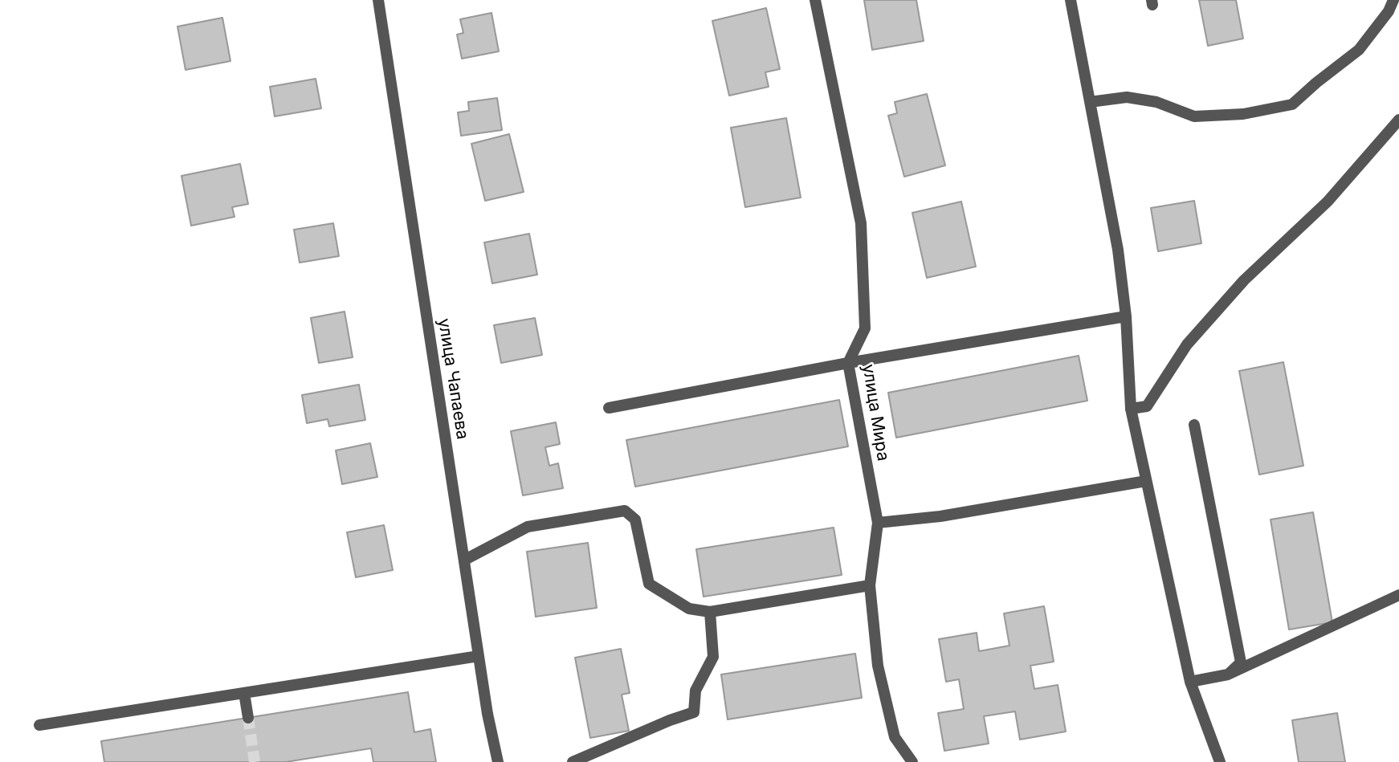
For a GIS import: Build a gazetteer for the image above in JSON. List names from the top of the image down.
{
  "streets": {
    "street": ["улица Чапаева", "улица Мира"]
  }
}
